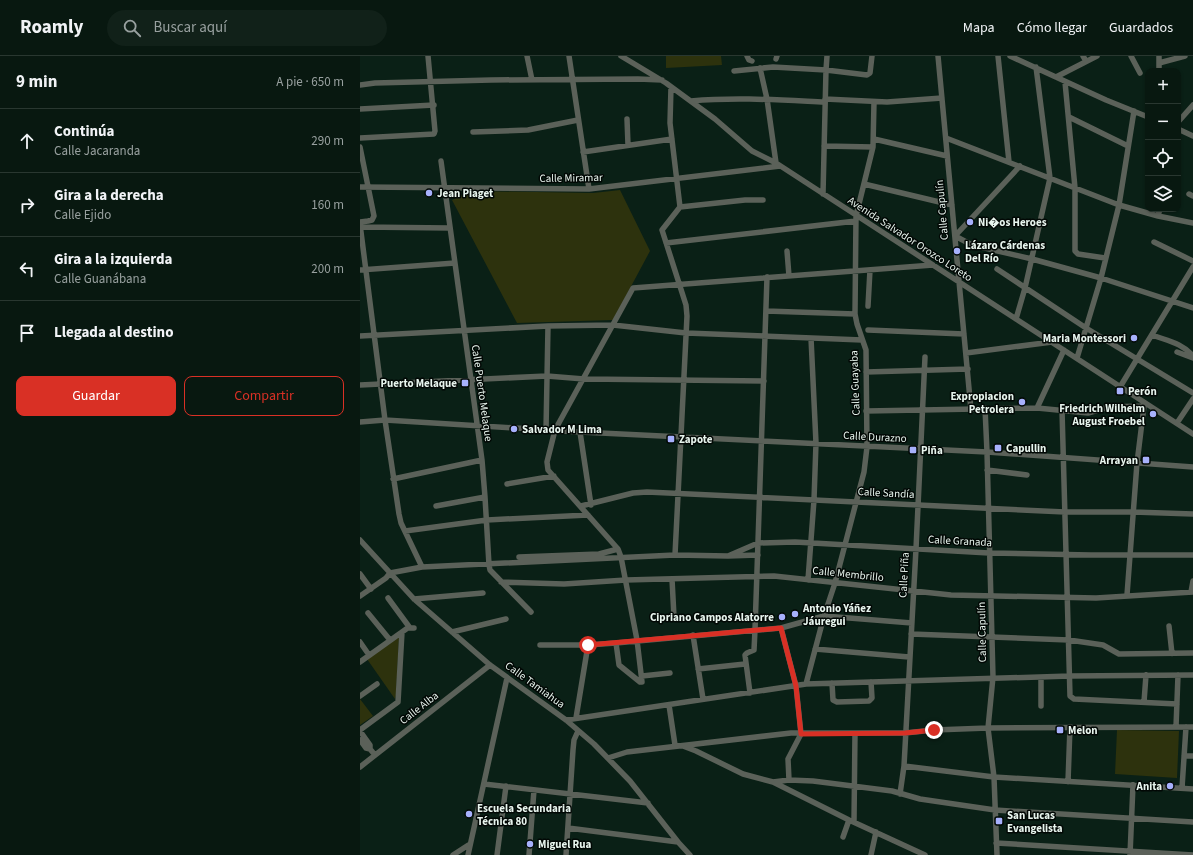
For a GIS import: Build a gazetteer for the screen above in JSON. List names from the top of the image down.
{
  "streets": {
    "street": [
      "Calle Miramar",
      "Calle Capulín",
      "Avenida Salvador Orozco Loreto",
      "Calle Guayaba",
      "Calle Puerto Melaque",
      "Calle Durazno",
      "Calle Sandía",
      "Calle Granada",
      "Calle Membrillo",
      "Calle Piña",
      "Calle Tamiahua",
      "Calle Alba"
    ]
  },
  "crossings": [
    ["Calle Miramar", "Avenida Salvador Orozco Loreto"],
    ["Calle Miramar", "Calle Puerto Melaque"],
    ["Calle Capulín", "Avenida Salvador Orozco Loreto"],
    ["Calle Capulín", "Calle Durazno"],
    ["Calle Capulín", "Calle Sandía"],
    ["Calle Capulín", "Calle Granada"],
    ["Calle Capulín", "Calle Membrillo"],
    ["Avenida Salvador Orozco Loreto", "Calle Guayaba"],
    ["Calle Guayaba", "Calle Durazno"],
    ["Calle Guayaba", "Calle Sandía"],
    ["Calle Guayaba", "Calle Granada"],
    ["Calle Guayaba", "Calle Membrillo"],
    ["Calle Puerto Melaque", "Calle Durazno"],
    ["Calle Puerto Melaque", "Calle Granada"],
    ["Calle Durazno", "Calle Piña"],
    ["Calle Sandía", "Calle Piña"],
    ["Calle Granada", "Calle Piña"],
    ["Calle Granada", "Calle Tamiahua"],
    ["Calle Membrillo", "Calle Piña"],
    ["Calle Tamiahua", "Calle Alba"]
  ],
  "places": {
    "other": [
      "Jean Piaget",
      "Ni�os Heroes",
      "Lázaro Cárdenas Del Río",
      "Maria Montessori",
      "Expropiacion Petrolera",
      "Friedrich Wilhelm August Froebel",
      "Salvador M Lima",
      "Antonio Yáñez Jáuregui",
      "Cipriano Campos Alatorre",
      "Anita",
      "Escuela Secundaria Técnica 80",
      "Miguel Rua"
    ],
    "transit": [
      "Puerto Melaque",
      "Perón",
      "Zapote",
      "Capullin",
      "Piña",
      "Arrayan",
      "Melon",
      "San Lucas Evangelista"
    ]
  },
  "page": {
    "header": "Roamly",
    "search": "Buscar aquí",
    "nav": ["Mapa", "Cómo llegar", "Guardados"],
    "heading": ["9 min", "A pie · 650 m"],
    "map_buttons": ["+", "−"],
    "list": [
      ["Continúa", "Calle Jacaranda", "290 m"],
      ["Gira a la derecha", "Calle Ejido", "160 m"],
      ["Gira a la izquierda", "Calle Guanábana", "200 m"],
      "Llegada al destino"
    ],
    "buttons": ["Guardar", "Compartir"]
  }
}
